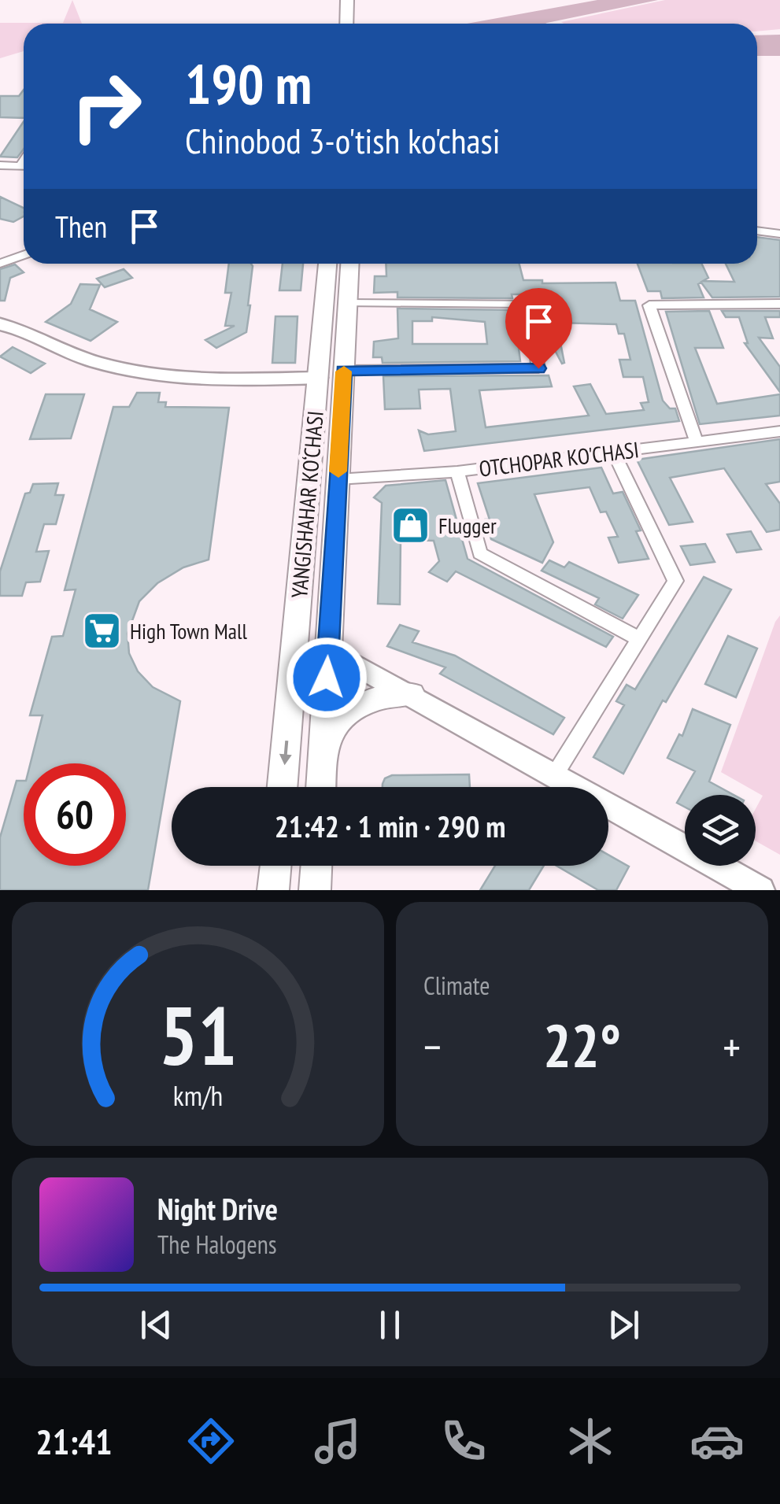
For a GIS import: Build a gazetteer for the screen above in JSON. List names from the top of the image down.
{
  "streets": {
    "main road": ["YANGISHAHAR KO‘CHASI"],
    "street": ["OTCHOPAR KO'CHASI"]
  },
  "crossings": [
    ["OTCHOPAR KO'CHASI", "YANGISHAHAR KO‘CHASI"]
  ],
  "places": {
    "shop": ["Flugger"],
    "supermarket": ["High Town Mall"]
  },
  "page": {
    "turn": ["190 m", "Chinobod 3-o'tish ko'chasi"],
    "then": "Then",
    "limit": "60",
    "trip": "21:42 · 1 min · 290 m",
    "tile": "Climate",
    "heat": ["−", "22°", "+"],
    "song": ["Night Drive", "The Halogens"],
    "tabs": "21:41",
    "gauge": ["51", "km/h"]
  }
}
